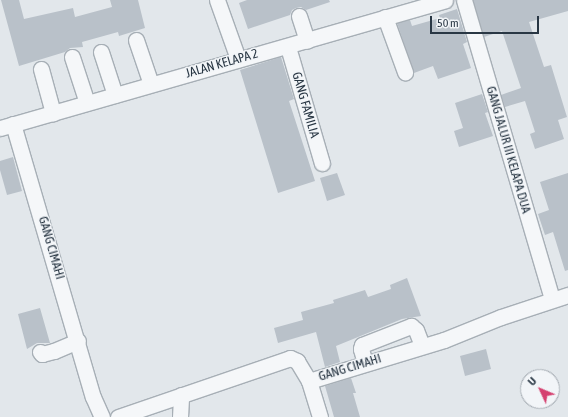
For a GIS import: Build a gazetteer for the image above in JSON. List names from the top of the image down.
{
  "streets": {
    "street": [
      "JALAN KELAPA 2",
      "GANG FAMILIA",
      "GANG JALUR III KELAPA DUA",
      "GANG CIMAHI"
    ]
  },
  "crossings": [
    ["JALAN KELAPA 2", "GANG FAMILIA"],
    ["JALAN KELAPA 2", "GANG CIMAHI"],
    ["GANG JALUR III KELAPA DUA", "GANG CIMAHI"]
  ],
  "scale_bar": "50 m",
  "north": "top left"
}
